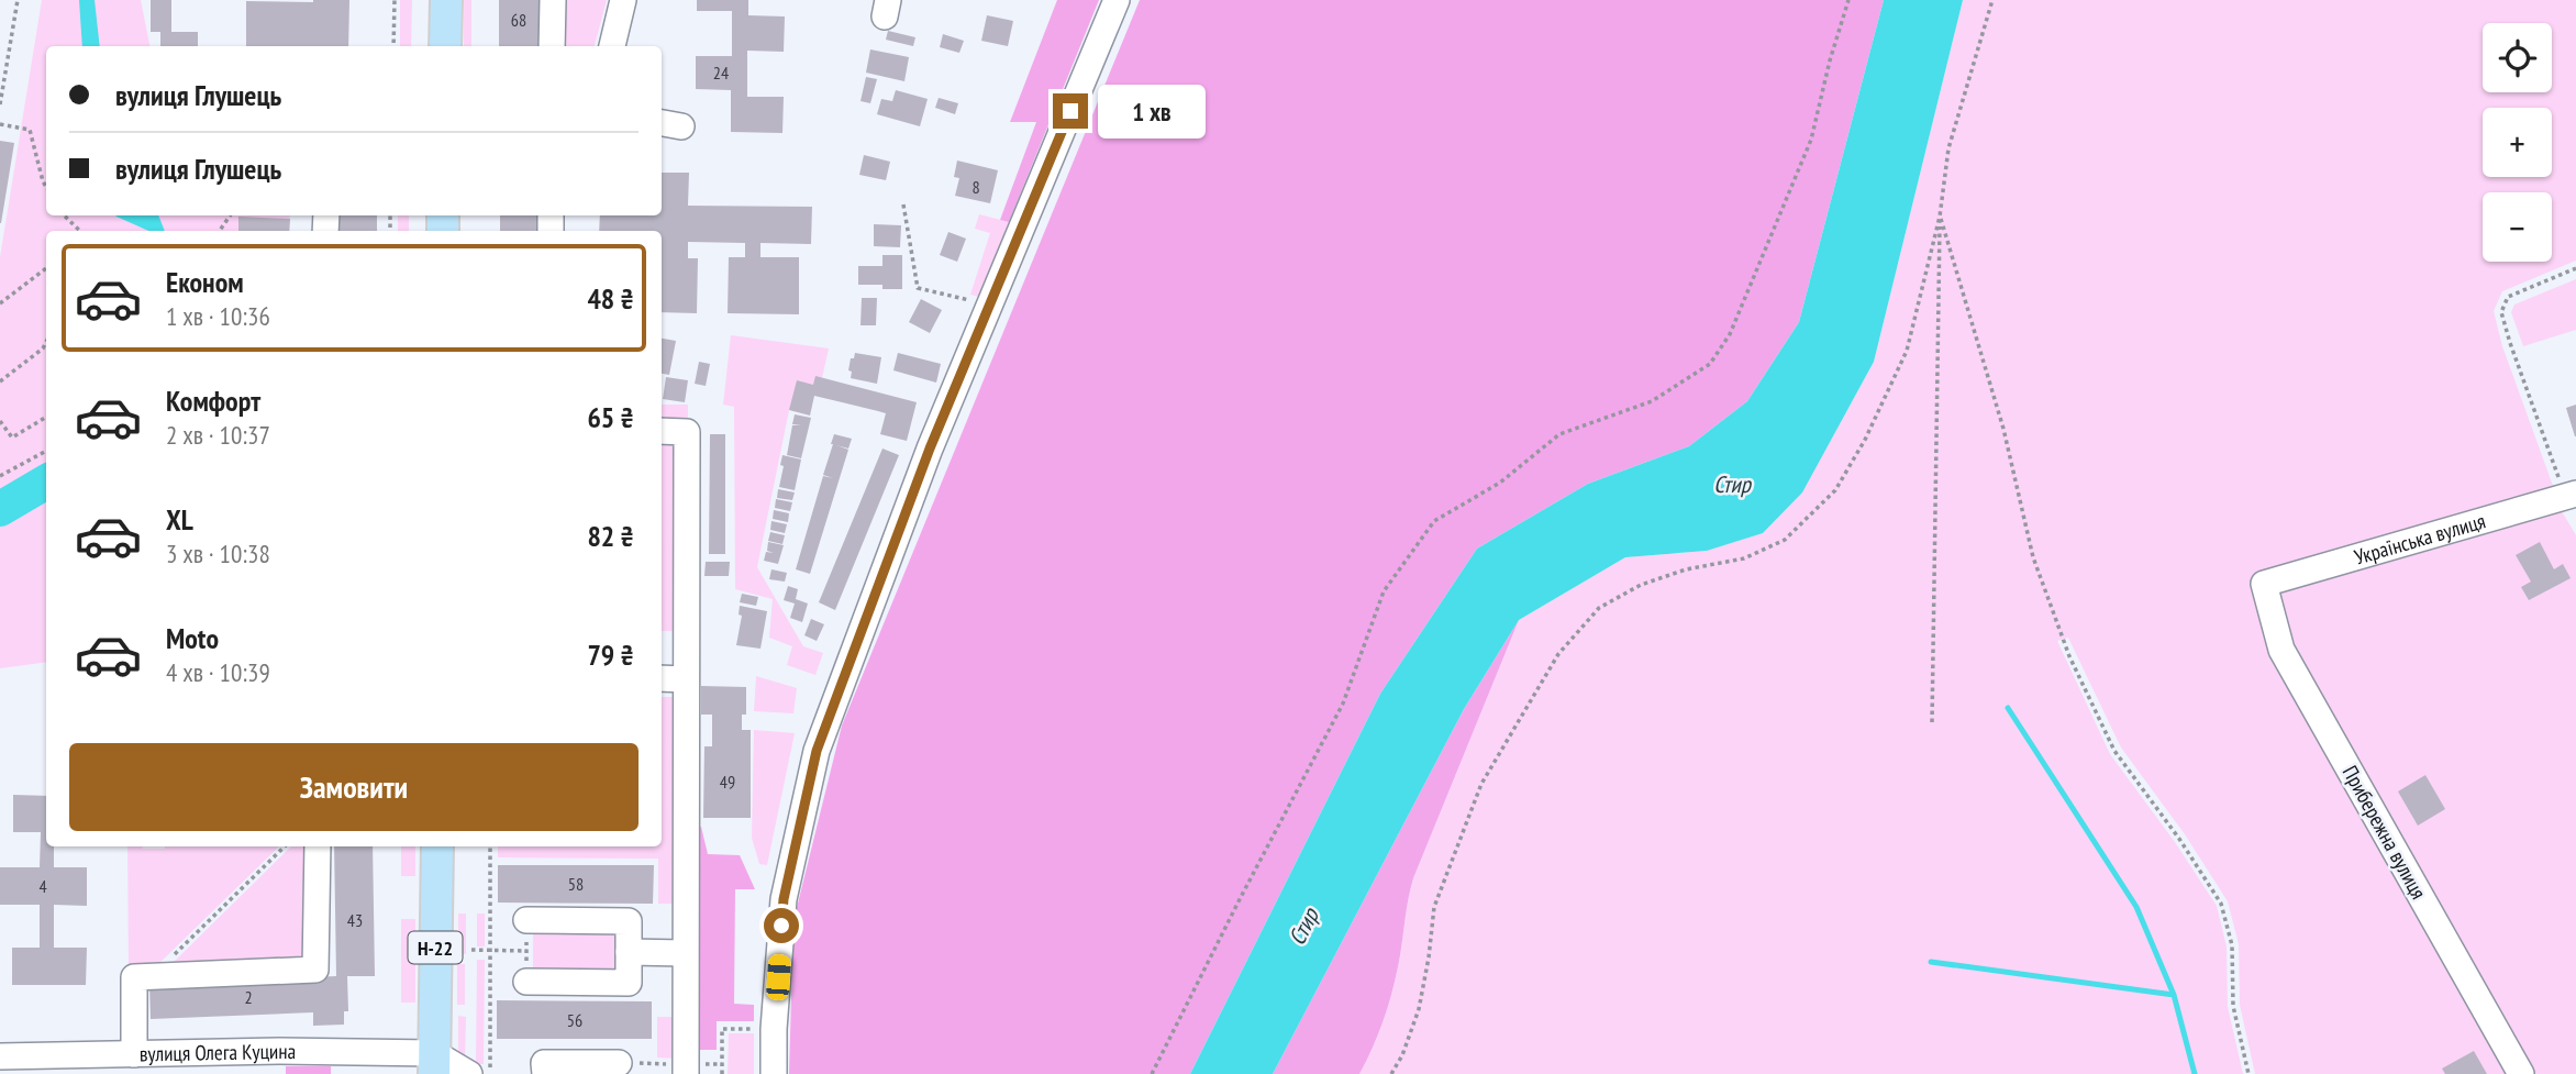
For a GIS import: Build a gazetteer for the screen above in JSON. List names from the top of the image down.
{
  "streets": {
    "main road": ["Н-22"],
    "street": ["Українська вулиця", "Прибережна вулиця", "вулиця Олега Куцина"]
  },
  "crossings": [
    ["Українська вулиця", "Прибережна вулиця"],
    ["Н-22", "вулиця Олега Куцина"]
  ],
  "water": ["Стир"],
  "house_numbers": [
    "68",
    "24",
    "8",
    "49",
    "58",
    "4",
    "43",
    "2",
    "56"
  ],
  "page": {
    "map_buttons": ["+", "−"],
    "banner": ["вулиця Глушець", "вулиця Глушець"],
    "bubble": "1 хв",
    "list": [
      {
        "name": "Економ",
        "note": "1 хв · 10:36",
        "value": "48 ₴"
      },
      {
        "name": "Комфорт",
        "note": "2 хв · 10:37",
        "value": "65 ₴"
      },
      {
        "name": "XL",
        "note": "3 хв · 10:38",
        "value": "82 ₴"
      },
      {
        "name": "Moto",
        "note": "4 хв · 10:39",
        "value": "79 ₴"
      }
    ],
    "buttons": "Замовити"
  }
}
